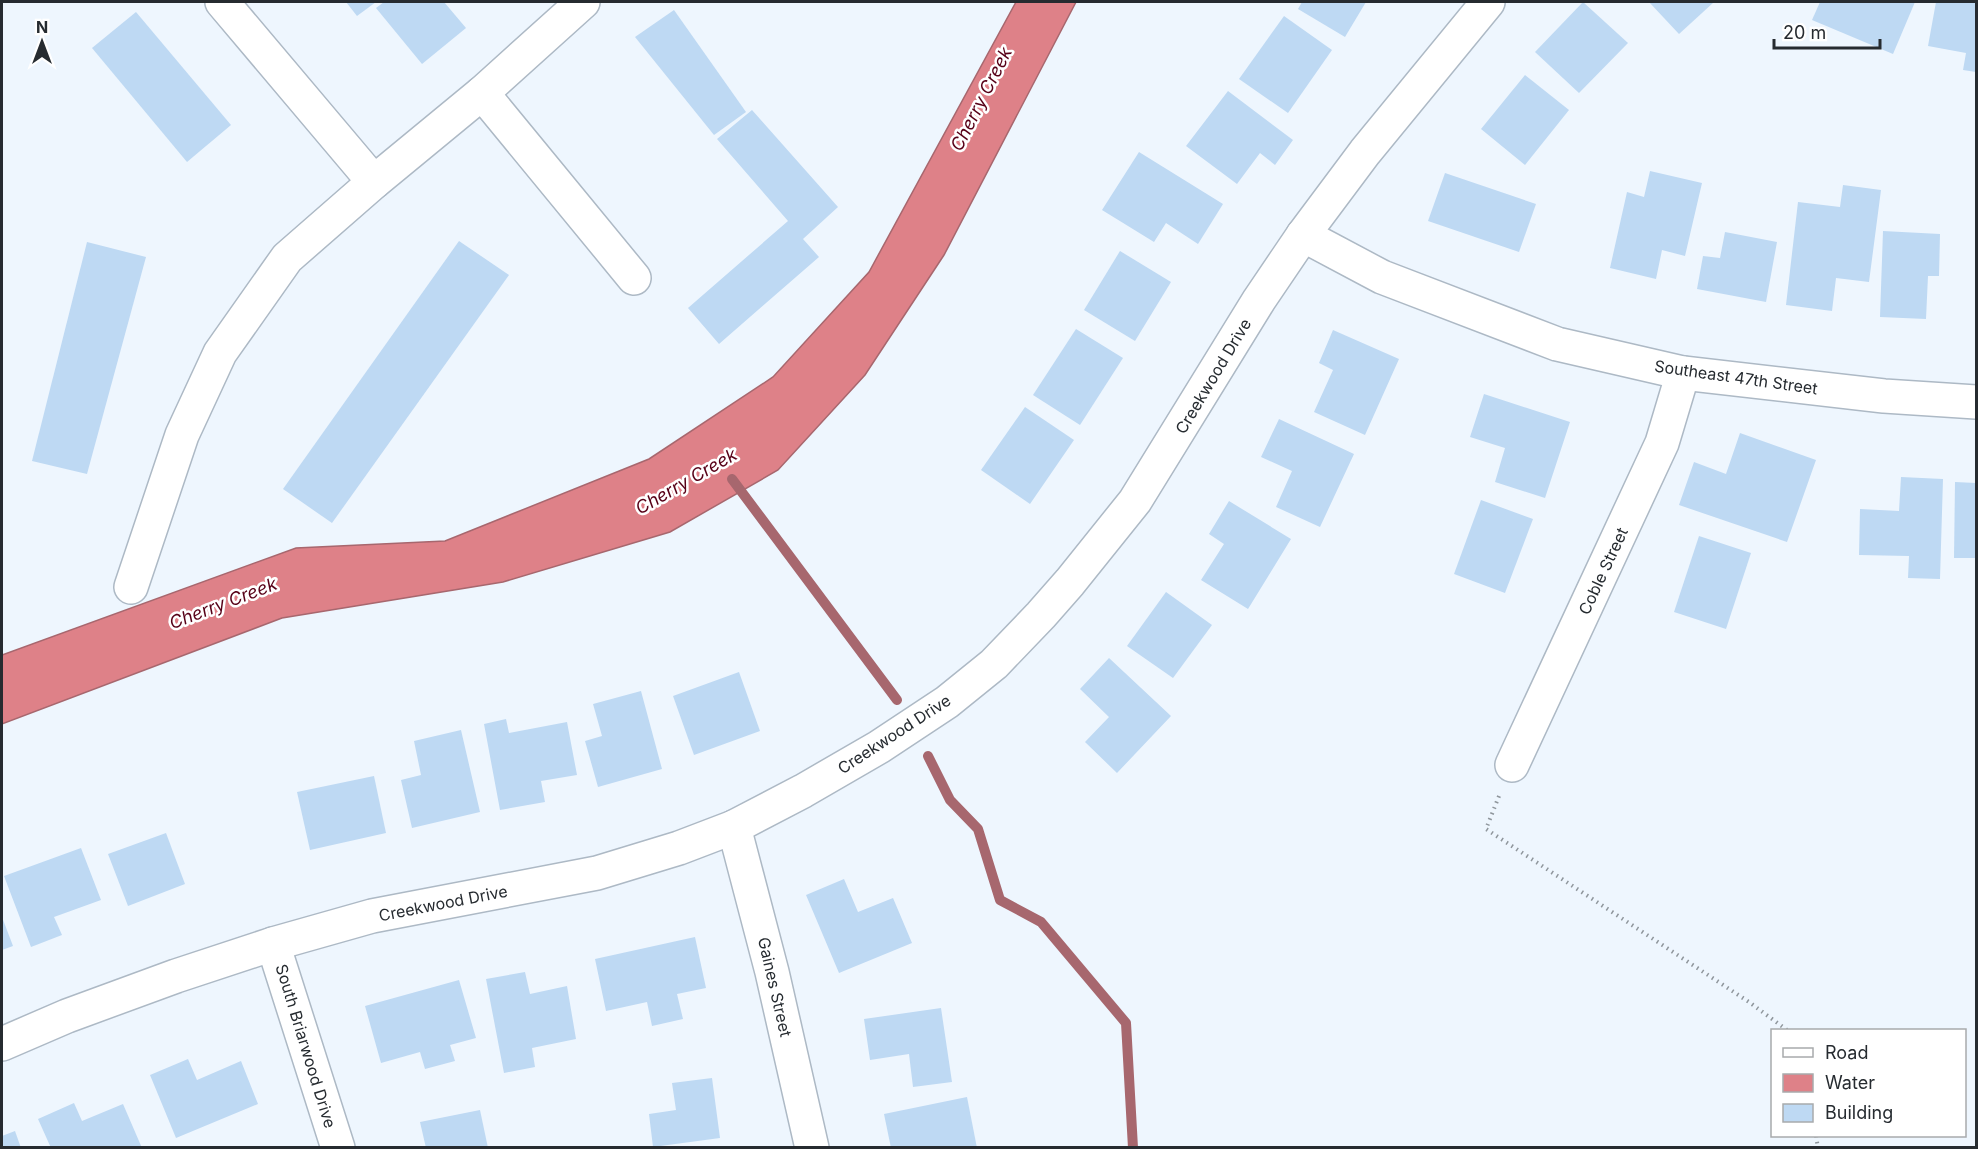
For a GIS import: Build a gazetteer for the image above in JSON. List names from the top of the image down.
{
  "streets": {
    "street": [
      "Creekwood Drive",
      "Southeast 47th Street",
      "Coble Street",
      "Gaines Street",
      "South Briarwood Drive"
    ]
  },
  "crossings": [
    ["Creekwood Drive", "Southeast 47th Street"],
    ["Creekwood Drive", "Gaines Street"],
    ["Creekwood Drive", "South Briarwood Drive"],
    ["Southeast 47th Street", "Coble Street"]
  ],
  "water": ["Cherry Creek"],
  "legend": ["Road", "Water", "Building"],
  "scale_bar": "20 m",
  "north": "top"
}
